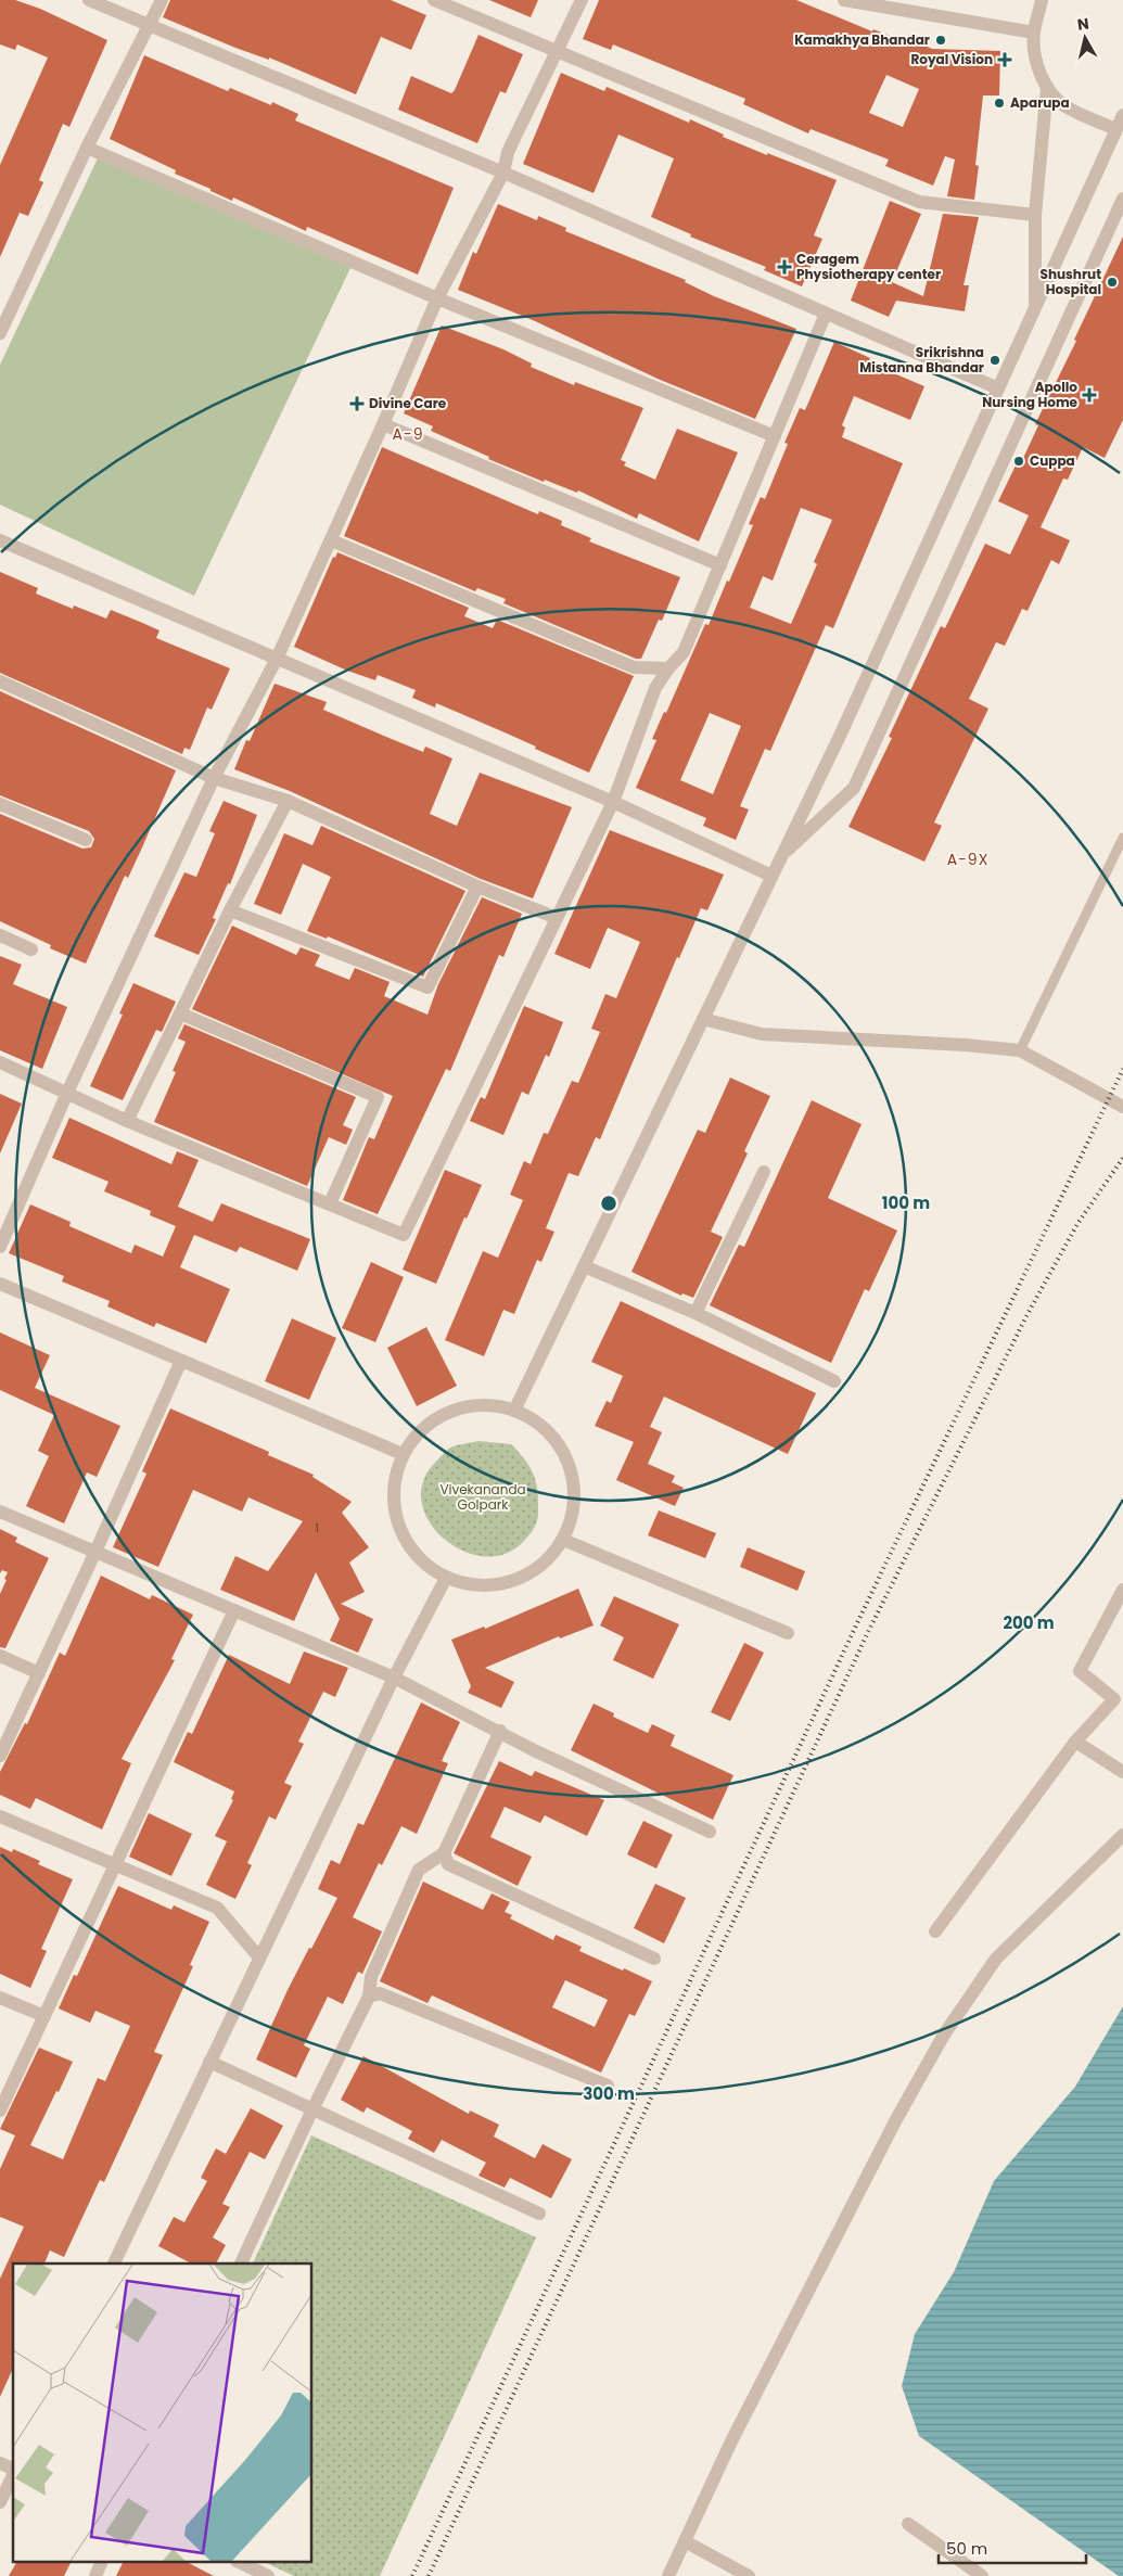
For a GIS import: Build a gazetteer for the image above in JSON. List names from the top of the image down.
{
  "districts": ["A-9", "A-9X"],
  "parks": ["Vivekananda Golpark"],
  "places": {
    "other": [
      "Kamakhya Bhandar",
      "Aparupa",
      "Shushrut Hospital",
      "Srikrishna Mistanna Bhandar",
      "Cuppa"
    ],
    "health": [
      "Royal Vision",
      "Ceragem Physiotherapy center",
      "Apollo Nursing Home",
      "Divine Care"
    ]
  },
  "house_numbers": ["1"],
  "scale_bar": "50 m",
  "north": "top",
  "rings": ["100 m", "200 m", "300 m"]
}
